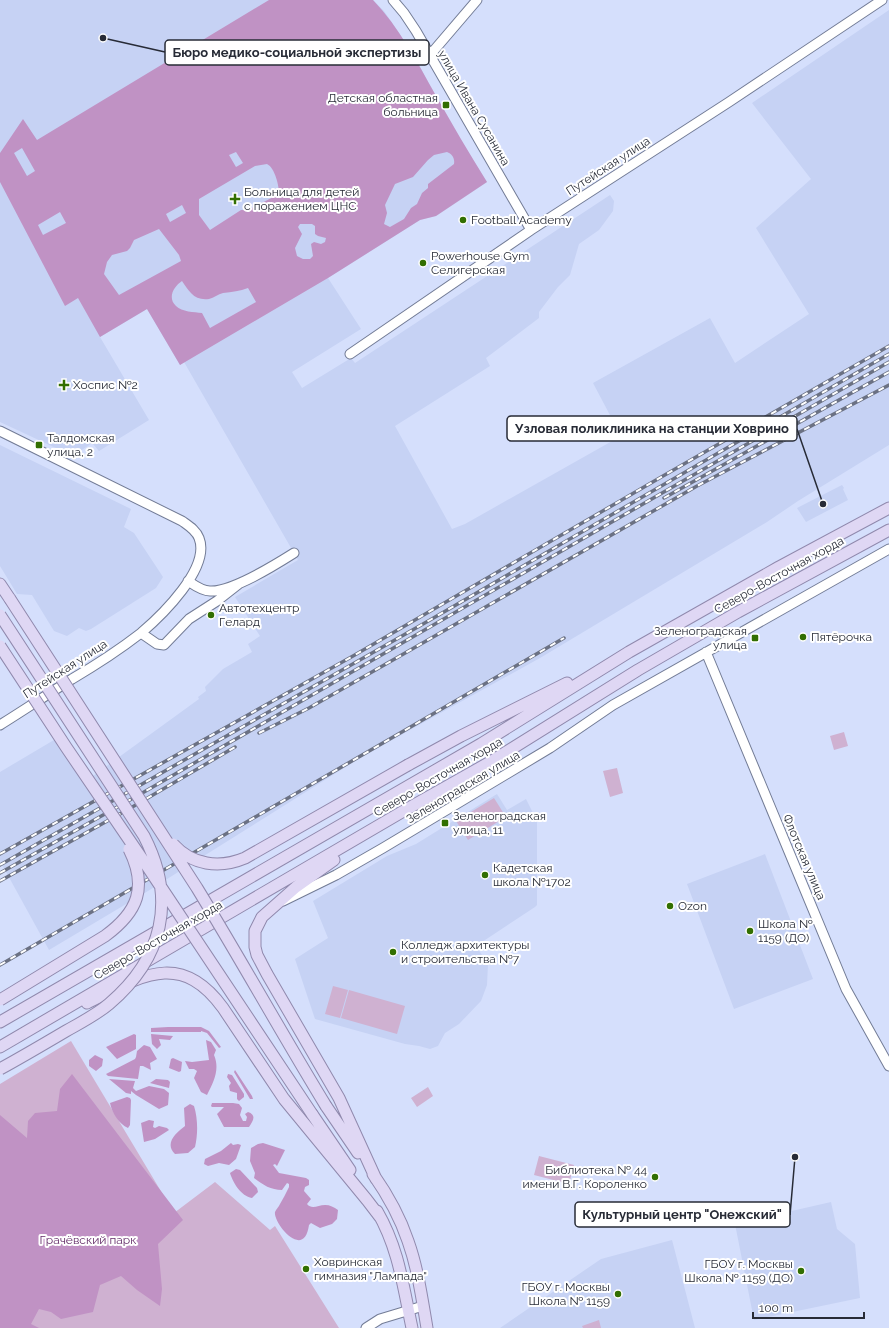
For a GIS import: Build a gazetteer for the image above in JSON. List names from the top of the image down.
{
  "streets": {
    "main road": ["Северо-Восточная хорда"],
    "street": [
      "улица Ивана Сусанина",
      "Путейская улица",
      "Зеленоградская улица",
      "Флотская улица"
    ]
  },
  "crossings": [
    ["улица Ивана Сусанина", "Путейская улица"],
    ["Зеленоградская улица", "Флотская улица"]
  ],
  "parks": ["Грачёвский парк"],
  "places": {
    "other": [
      "Бюро медико-социальной экспертизы",
      "Football Academy",
      "Powerhouse Gym Селигерская",
      "Узловая поликлиника на станции Ховрино",
      "Автотехцентр Гелард",
      "Пятёрочка",
      "Кадетская школа №1702",
      "Ozon",
      "Школа № 1159 (ДО)",
      "Колледж архитектуры и строительства №7",
      "Культурный центр \"Онежский\"",
      "Библиотека № 44 имени В.Г. Короленко",
      "Ховринская гимназия \"Лампада\"",
      "ГБОУ г. Москвы Школа № 1159 (ДО)",
      "ГБОУ г. Москвы Школа № 1159"
    ],
    "transit": [
      "Детская областная больница",
      "Талдомская улица, 2",
      "Зеленоградская улица",
      "Зеленоградская улица, 11"
    ],
    "health": ["Больница для детей с поражением ЦНС", "Хоспис №2"]
  },
  "scale_bar": "100 m"
}
